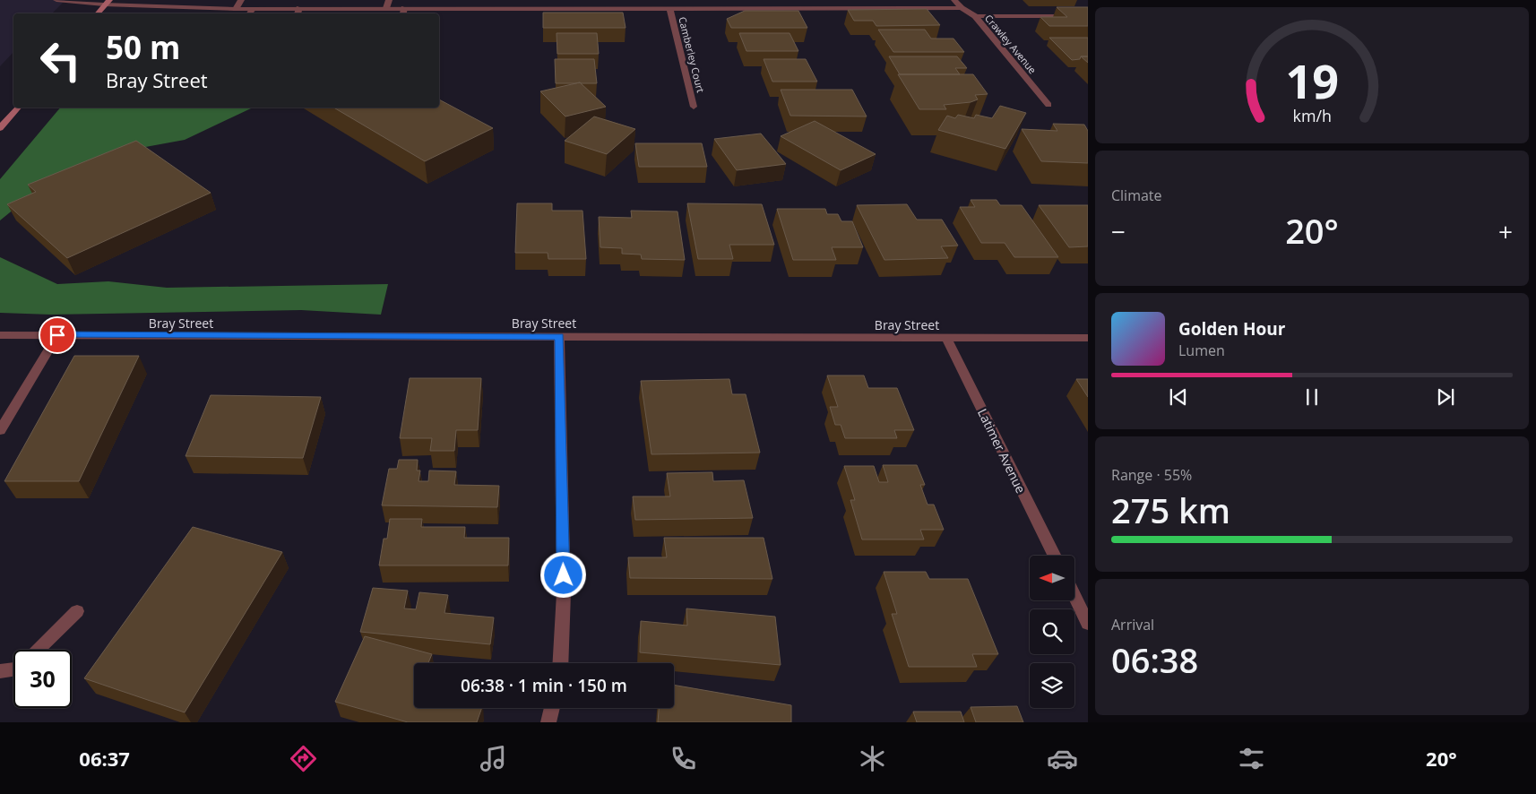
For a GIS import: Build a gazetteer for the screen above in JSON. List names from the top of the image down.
{
  "streets": {
    "street": [
      "Crawley Avenue",
      "Camberley Court",
      "Bray Street",
      "Latimer Avenue"
    ]
  },
  "crossings": [
    ["Bray Street", "Latimer Avenue"]
  ],
  "north": "left",
  "page": {
    "turn": ["50 m", "Bray Street"],
    "tile": [
      "Climate",
      ["Range · 55%", "275 km"],
      ["Arrival", "06:38"]
    ],
    "heat": ["−", "20°", "+"],
    "song": ["Golden Hour", "Lumen"],
    "limit": "30",
    "trip": "06:38 · 1 min · 150 m",
    "tabs": ["06:37", "20°"],
    "gauge": ["19", "km/h"]
  }
}
